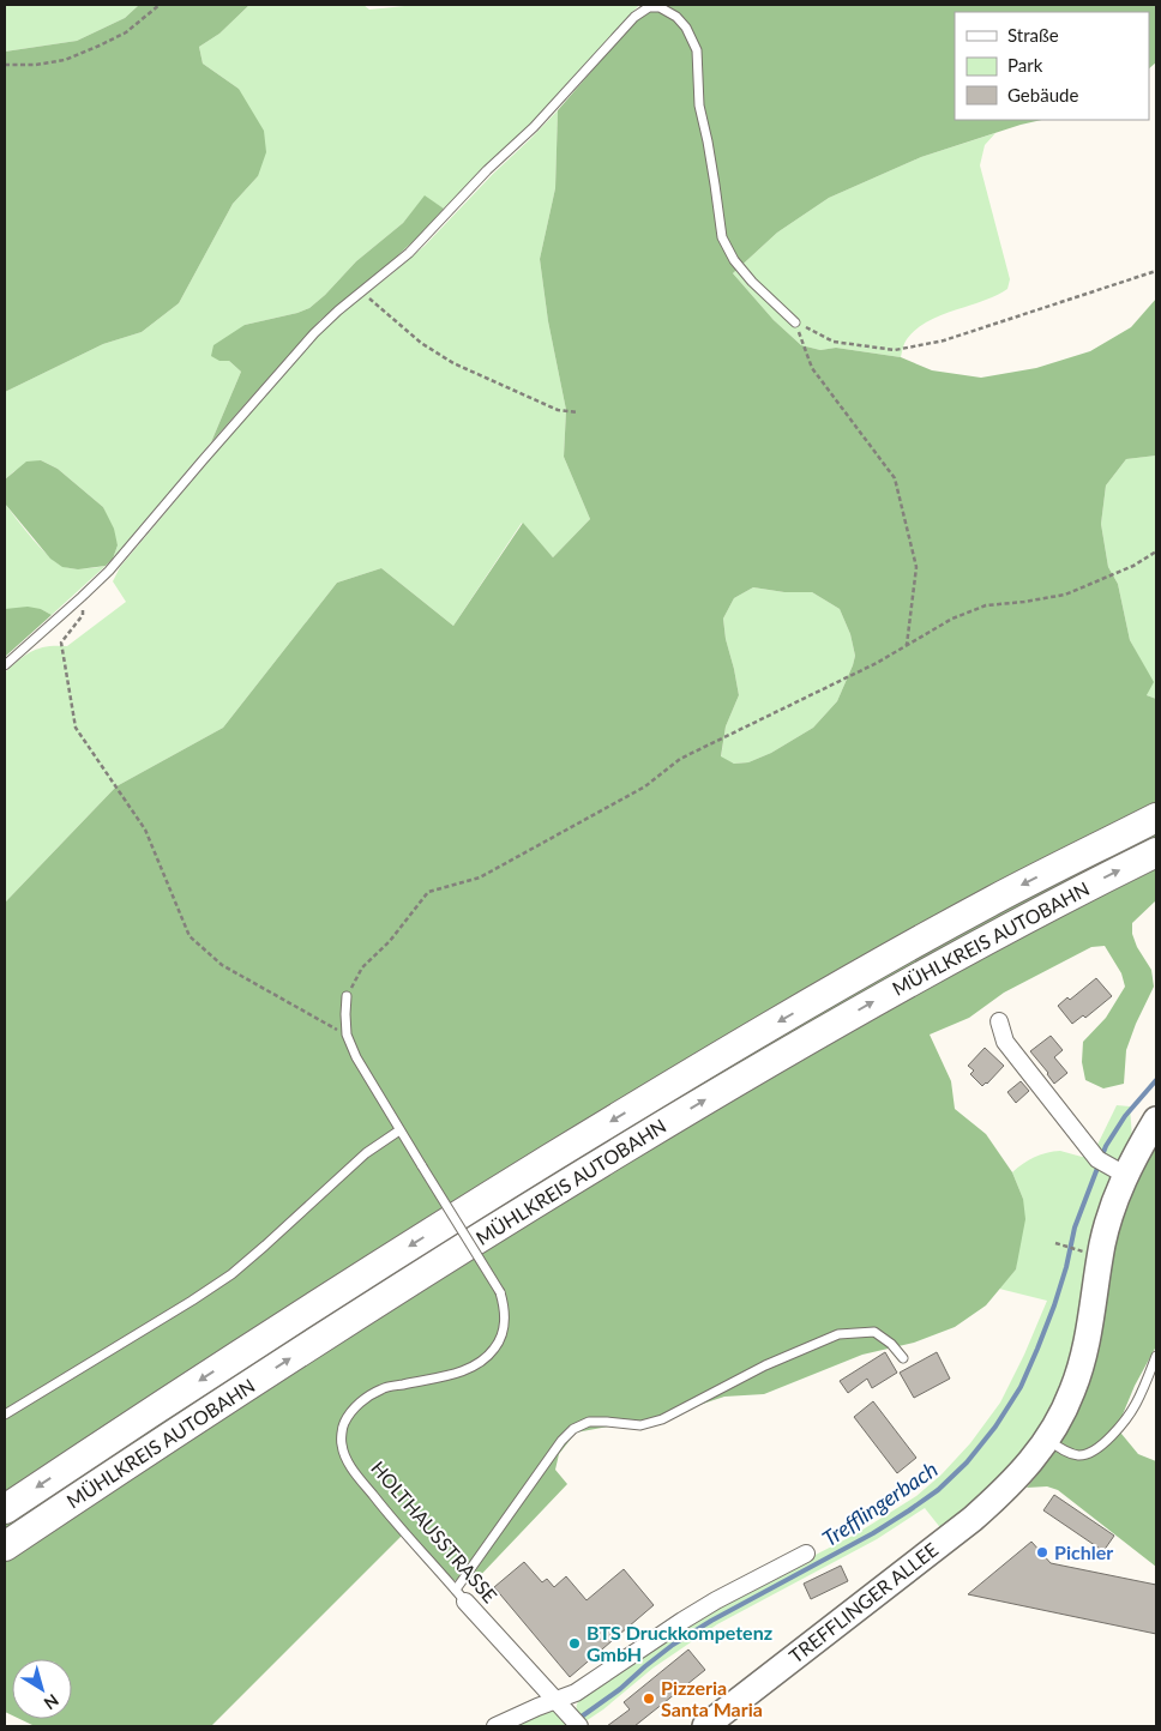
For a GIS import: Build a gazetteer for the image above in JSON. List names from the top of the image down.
{
  "streets": {
    "highway": ["MÜHLKREIS AUTOBAHN"],
    "main road": ["TREFFLINGER ALLEE"],
    "street": ["HOLTHAUSSTRASSE"]
  },
  "water": ["Trefflingerbach"],
  "places": ["Pichler", "BTS Druckkompetenz GmbH", "Pizzeria Santa Maria"],
  "legend": ["Straße", "Park", "Gebäude"],
  "north": "bottom right"
}
